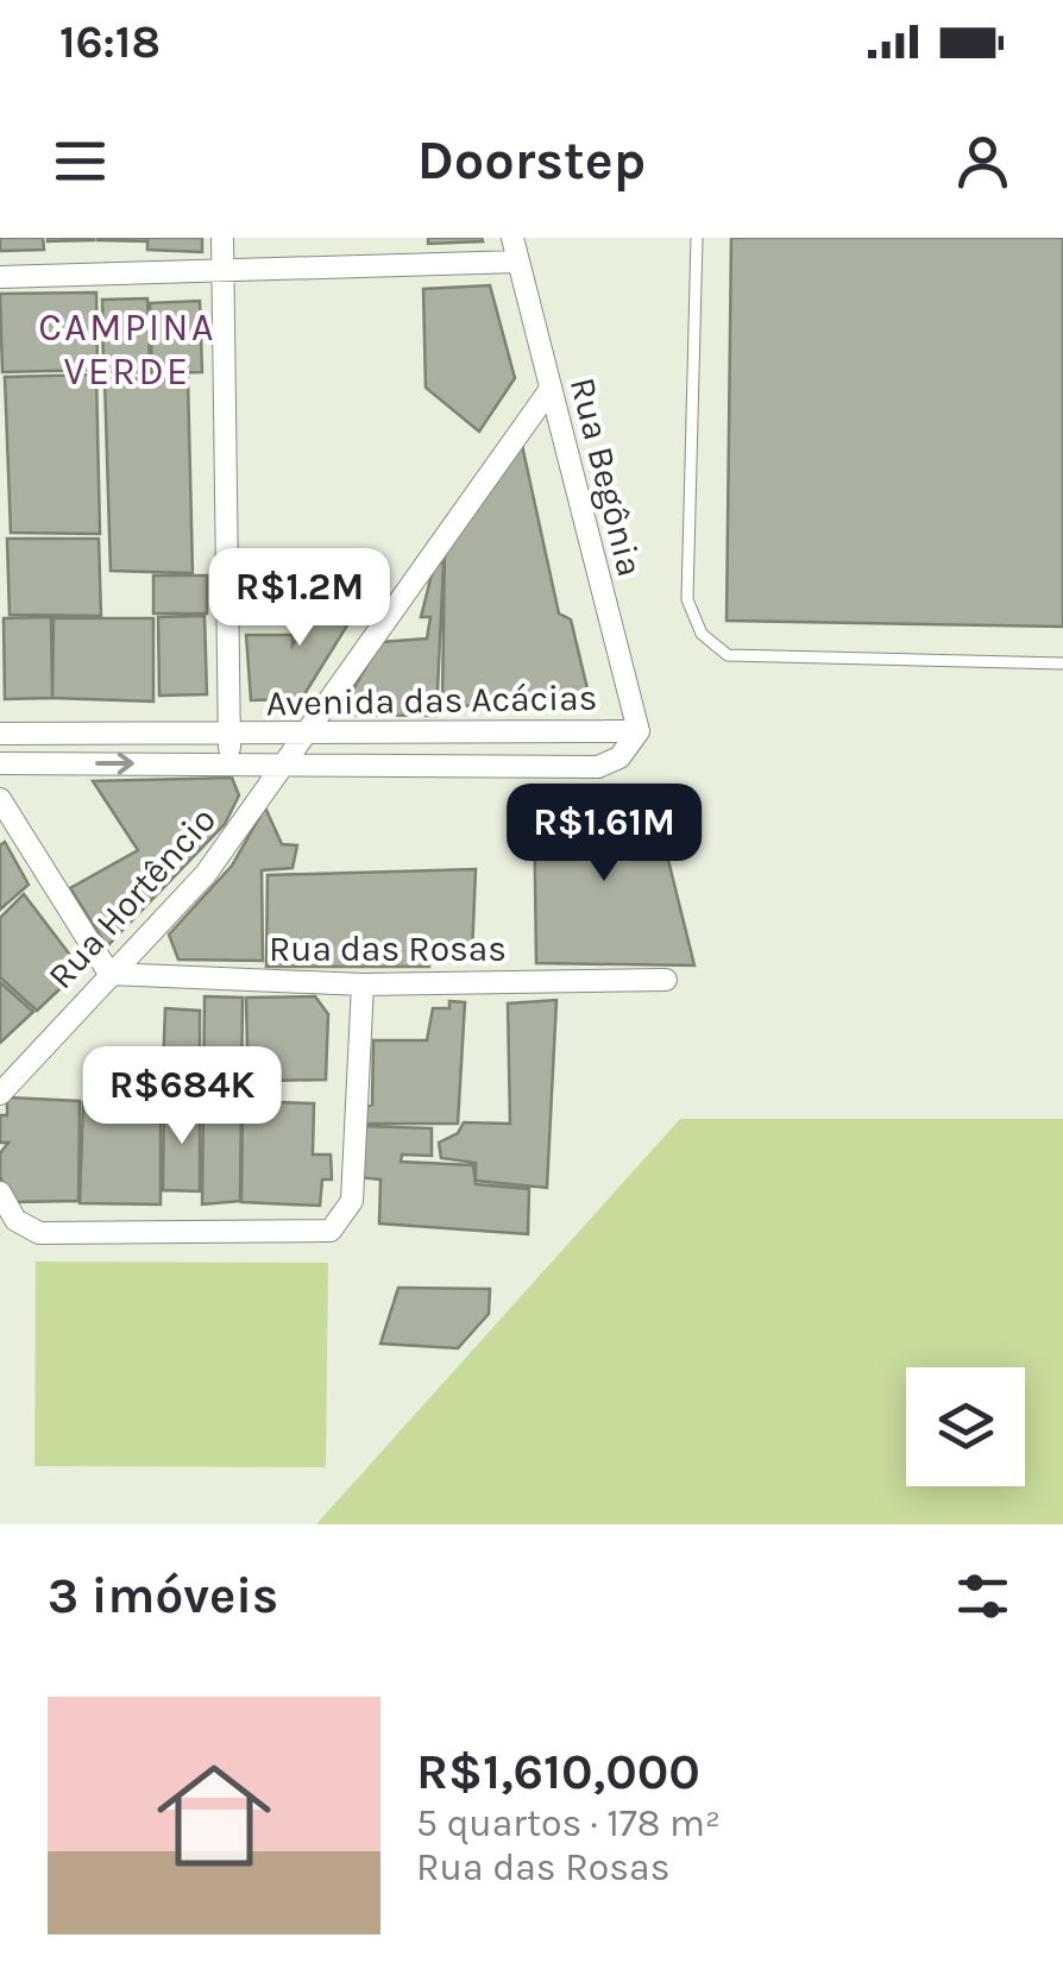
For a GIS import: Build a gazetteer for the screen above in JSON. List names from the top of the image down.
{
  "streets": {
    "street": [
      "Rua Begônia",
      "Avenida das Acácias",
      "Rua Hortêncio",
      "Rua das Rosas"
    ]
  },
  "crossings": [
    ["Rua Begônia", "Avenida das Acácias"],
    ["Rua Begônia", "Rua Hortêncio"],
    ["Avenida das Acácias", "Rua Hortêncio"],
    ["Rua Hortêncio", "Rua das Rosas"]
  ],
  "districts": ["CAMPINA VERDE"],
  "page": {
    "status": "16:18",
    "header": "Doorstep",
    "price": ["R$1.2M", "R$1.61M", "R$684K"],
    "heading": "3 imóveis",
    "list": [
      {
        "name": "R$1,610,000",
        "note": "5 quartos · 178 m² · Rua das Rosas"
      }
    ]
  }
}
